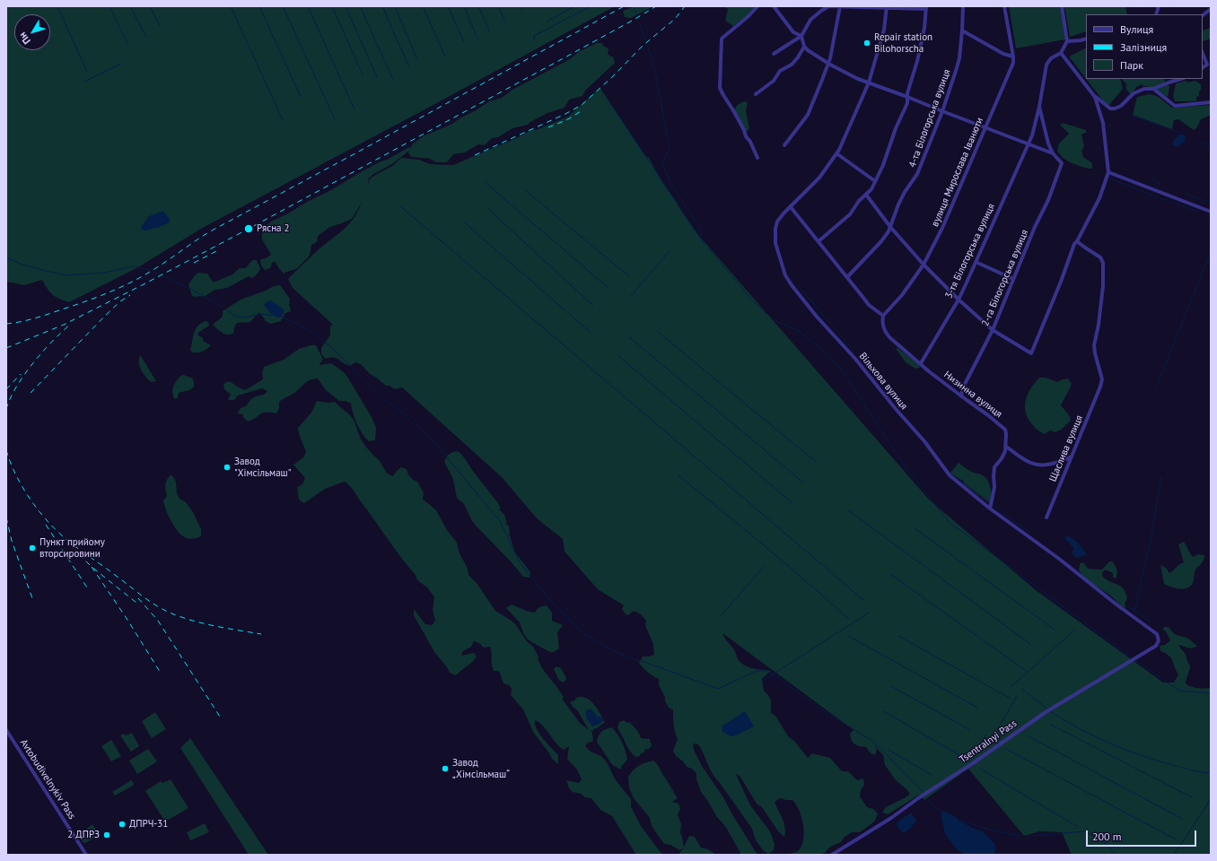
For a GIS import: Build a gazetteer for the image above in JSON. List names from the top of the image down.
{
  "streets": {
    "street": [
      "4-та Білогорська вулиця",
      "вулиця Мирослава Іванюти",
      "3-тя Білогорська вулиця",
      "2-га Білогорська вулиця",
      "Вільхова вулиця",
      "Низинна вулиця",
      "Щаслива вулиця",
      "Tsentralnyi Pass",
      "Avtobudivelnykiv Pass"
    ]
  },
  "crossings": [
    ["вулиця Мирослава Іванюти", "Низинна вулиця"],
    ["3-тя Білогорська вулиця", "Низинна вулиця"],
    ["2-га Білогорська вулиця", "Низинна вулиця"],
    ["Вільхова вулиця", "Низинна вулиця"],
    ["Вільхова вулиця", "Tsentralnyi Pass"]
  ],
  "places": [
    "Repair station Bilohorscha",
    "Рясна 2",
    "Завод \"Хімсільмаш\"",
    "Пункт прийому вторсировини",
    "Завод „Хімсільмаш“",
    "ДПРЧ-31",
    "2 ДПРЗ"
  ],
  "legend": ["Вулиця", "Залізниця", "Парк"],
  "scale_bar": "200 m",
  "north": "bottom left"
}
